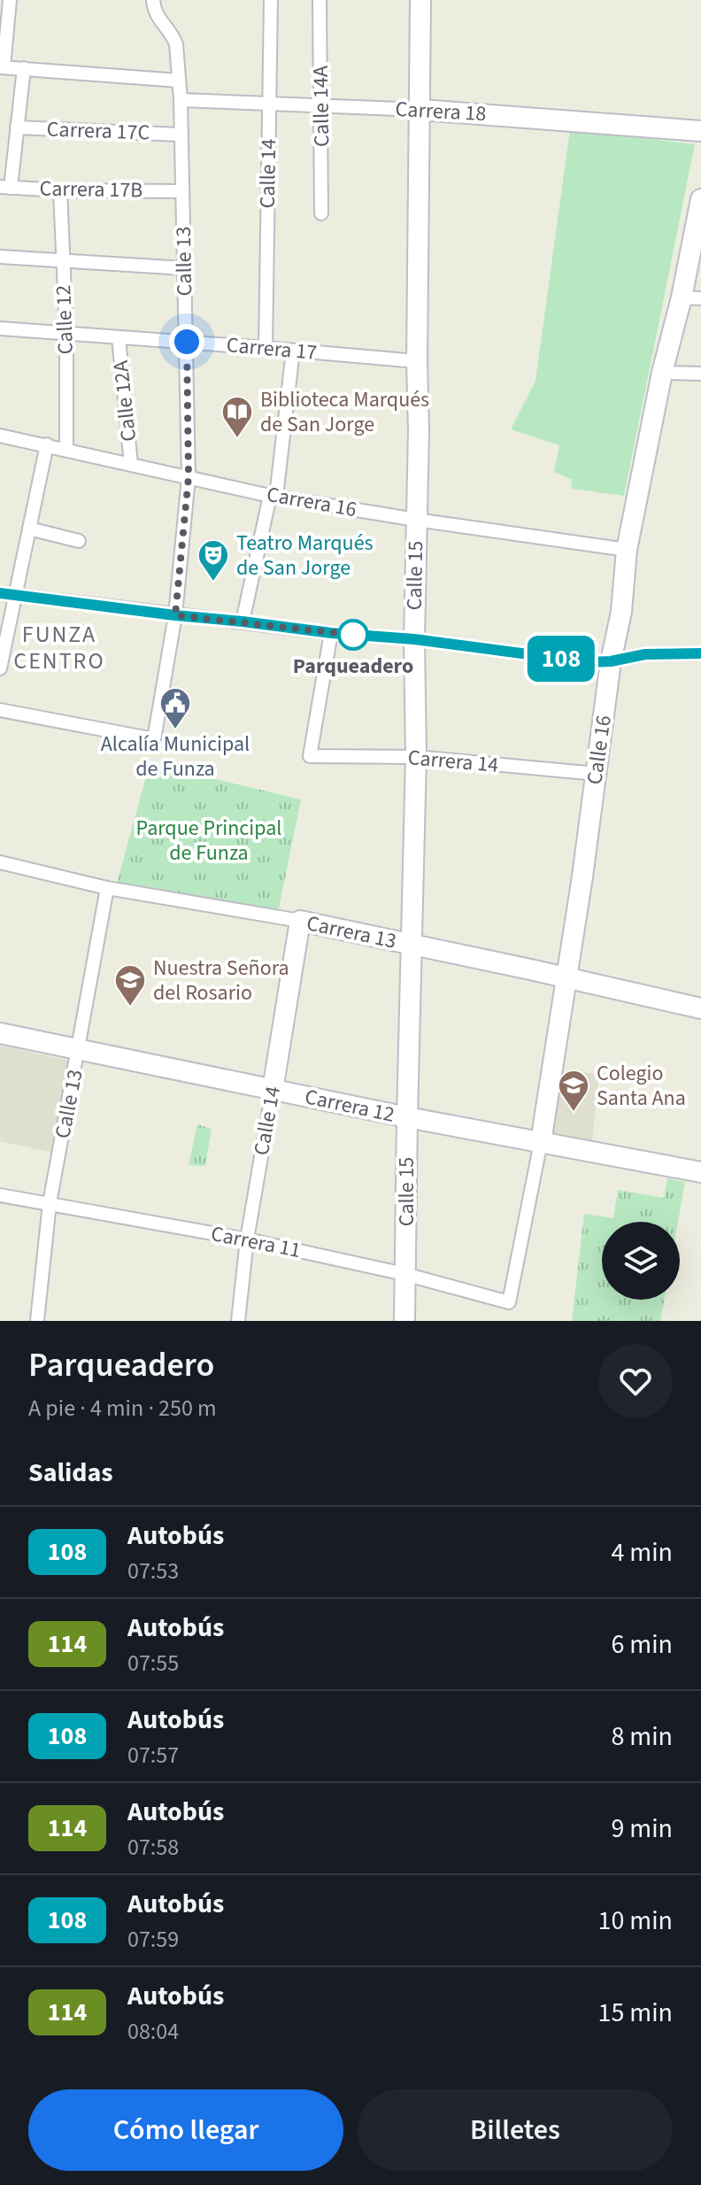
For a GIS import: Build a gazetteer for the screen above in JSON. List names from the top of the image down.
{
  "streets": {
    "street": [
      "Calle 14A",
      "Carrera 18",
      "Carrera 17C",
      "Calle 14",
      "Carrera 17B",
      "Calle 13",
      "Calle 12",
      "Carrera 17",
      "Calle 12A",
      "Carrera 16",
      "Calle 15",
      "Calle 16",
      "Carrera 14",
      "Carrera 13",
      "Carrera 12",
      "Carrera 11"
    ]
  },
  "crossings": [
    ["Calle 14A", "Carrera 18"],
    ["Carrera 18", "Calle 14"],
    ["Carrera 18", "Calle 13"],
    ["Carrera 18", "Calle 15"],
    ["Carrera 17C", "Calle 13"],
    ["Calle 14", "Carrera 17"],
    ["Calle 14", "Carrera 13"],
    ["Calle 14", "Carrera 12"],
    ["Calle 14", "Carrera 11"],
    ["Carrera 17B", "Calle 13"],
    ["Carrera 17B", "Calle 12"],
    ["Calle 13", "Carrera 17"],
    ["Calle 13", "Carrera 16"],
    ["Calle 13", "Carrera 13"],
    ["Calle 13", "Carrera 12"],
    ["Calle 13", "Carrera 11"],
    ["Calle 12", "Carrera 17"],
    ["Calle 12", "Carrera 16"],
    ["Carrera 17", "Calle 12A"],
    ["Carrera 17", "Calle 15"],
    ["Calle 12A", "Carrera 16"],
    ["Carrera 16", "Calle 15"],
    ["Carrera 16", "Calle 16"],
    ["Calle 15", "Carrera 14"],
    ["Calle 15", "Carrera 13"],
    ["Calle 15", "Carrera 12"],
    ["Calle 15", "Carrera 11"],
    ["Calle 16", "Carrera 14"],
    ["Calle 16", "Carrera 13"],
    ["Calle 16", "Carrera 12"],
    ["Calle 16", "Carrera 11"]
  ],
  "districts": ["FUNZA CENTRO"],
  "parks": ["Parque Principal de Funza"],
  "places": {
    "library": ["Biblioteca Marqués de San Jorge"],
    "theatre": ["Teatro Marqués de San Jorge"],
    "other": ["Parqueadero"],
    "public building": ["Alcalía Municipal de Funza"],
    "school or university": ["Nuestra Señora del Rosario", "Colegio Santa Ana"]
  },
  "lines": ["bus line 108"],
  "page": {
    "on_map": "108",
    "heading": [
      ["Parqueadero", "A pie · 4 min · 250 m"],
      "Salidas"
    ],
    "list": [
      {
        "mark": "108",
        "name": "Autobús",
        "note": "07:53",
        "value": "4 min"
      },
      {
        "mark": "114",
        "name": "Autobús",
        "note": "07:55",
        "value": "6 min"
      },
      {
        "mark": "108",
        "name": "Autobús",
        "note": "07:57",
        "value": "8 min"
      },
      {
        "mark": "114",
        "name": "Autobús",
        "note": "07:58",
        "value": "9 min"
      },
      {
        "mark": "108",
        "name": "Autobús",
        "note": "07:59",
        "value": "10 min"
      },
      {
        "mark": "114",
        "name": "Autobús",
        "note": "08:04",
        "value": "15 min"
      }
    ],
    "buttons": ["Cómo llegar", "Billetes"]
  }
}
